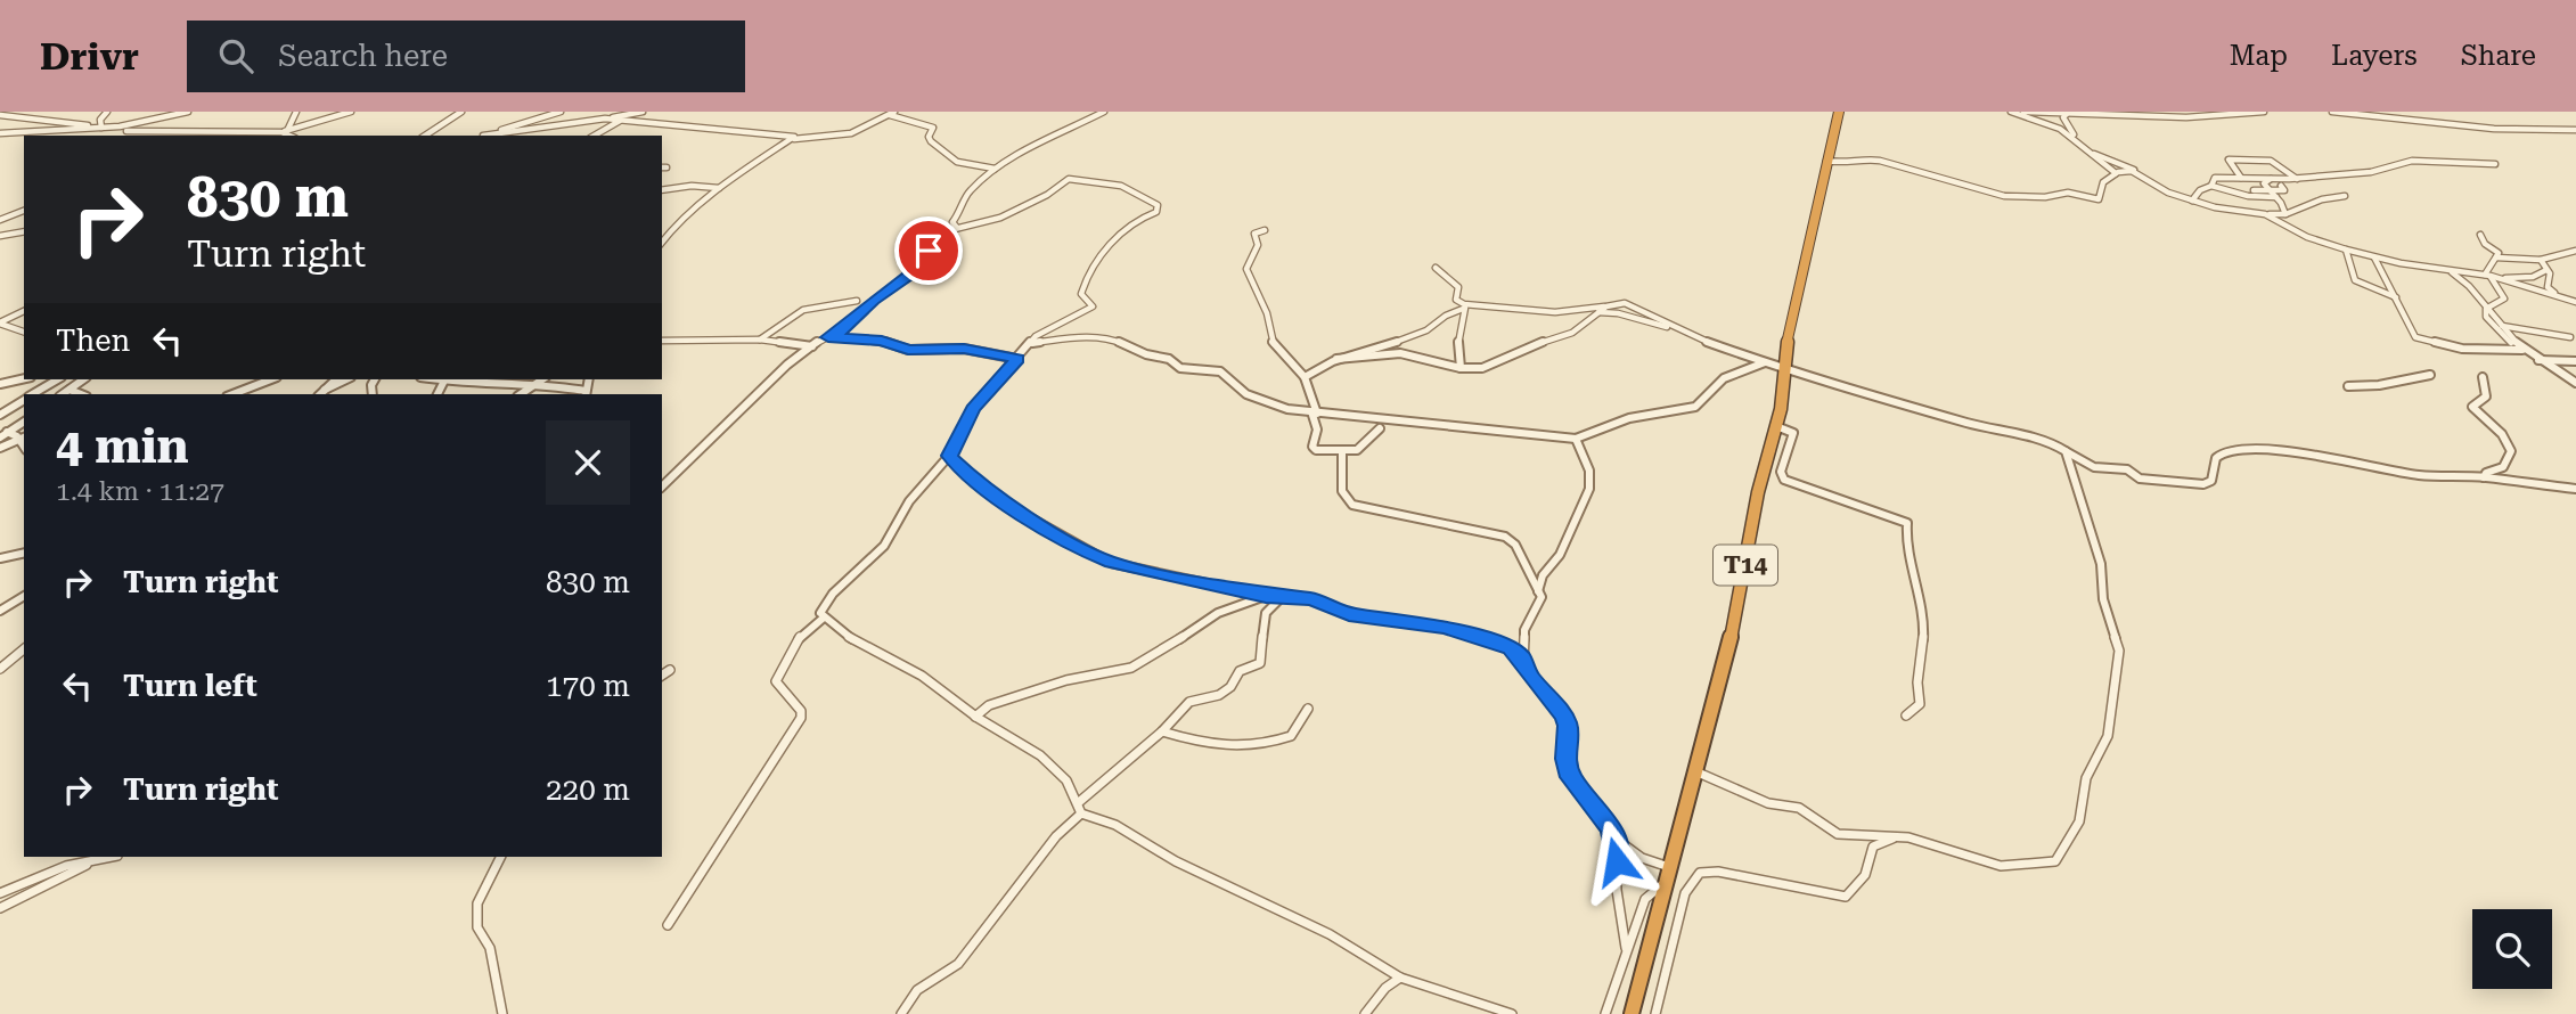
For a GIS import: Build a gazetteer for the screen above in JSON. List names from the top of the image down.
{
  "streets": {
    "highway": ["T14"]
  },
  "page": {
    "header": "Drivr",
    "search": "Search here",
    "nav": ["Map", "Layers", "Share"],
    "turn": ["830 m", "Turn right"],
    "then": "Then",
    "heading": ["4 min", "1.4 km · 11:27"],
    "list": [
      {
        "name": "Turn right",
        "value": "830 m"
      },
      {
        "name": "Turn left",
        "value": "170 m"
      },
      {
        "name": "Turn right",
        "value": "220 m"
      }
    ]
  }
}
